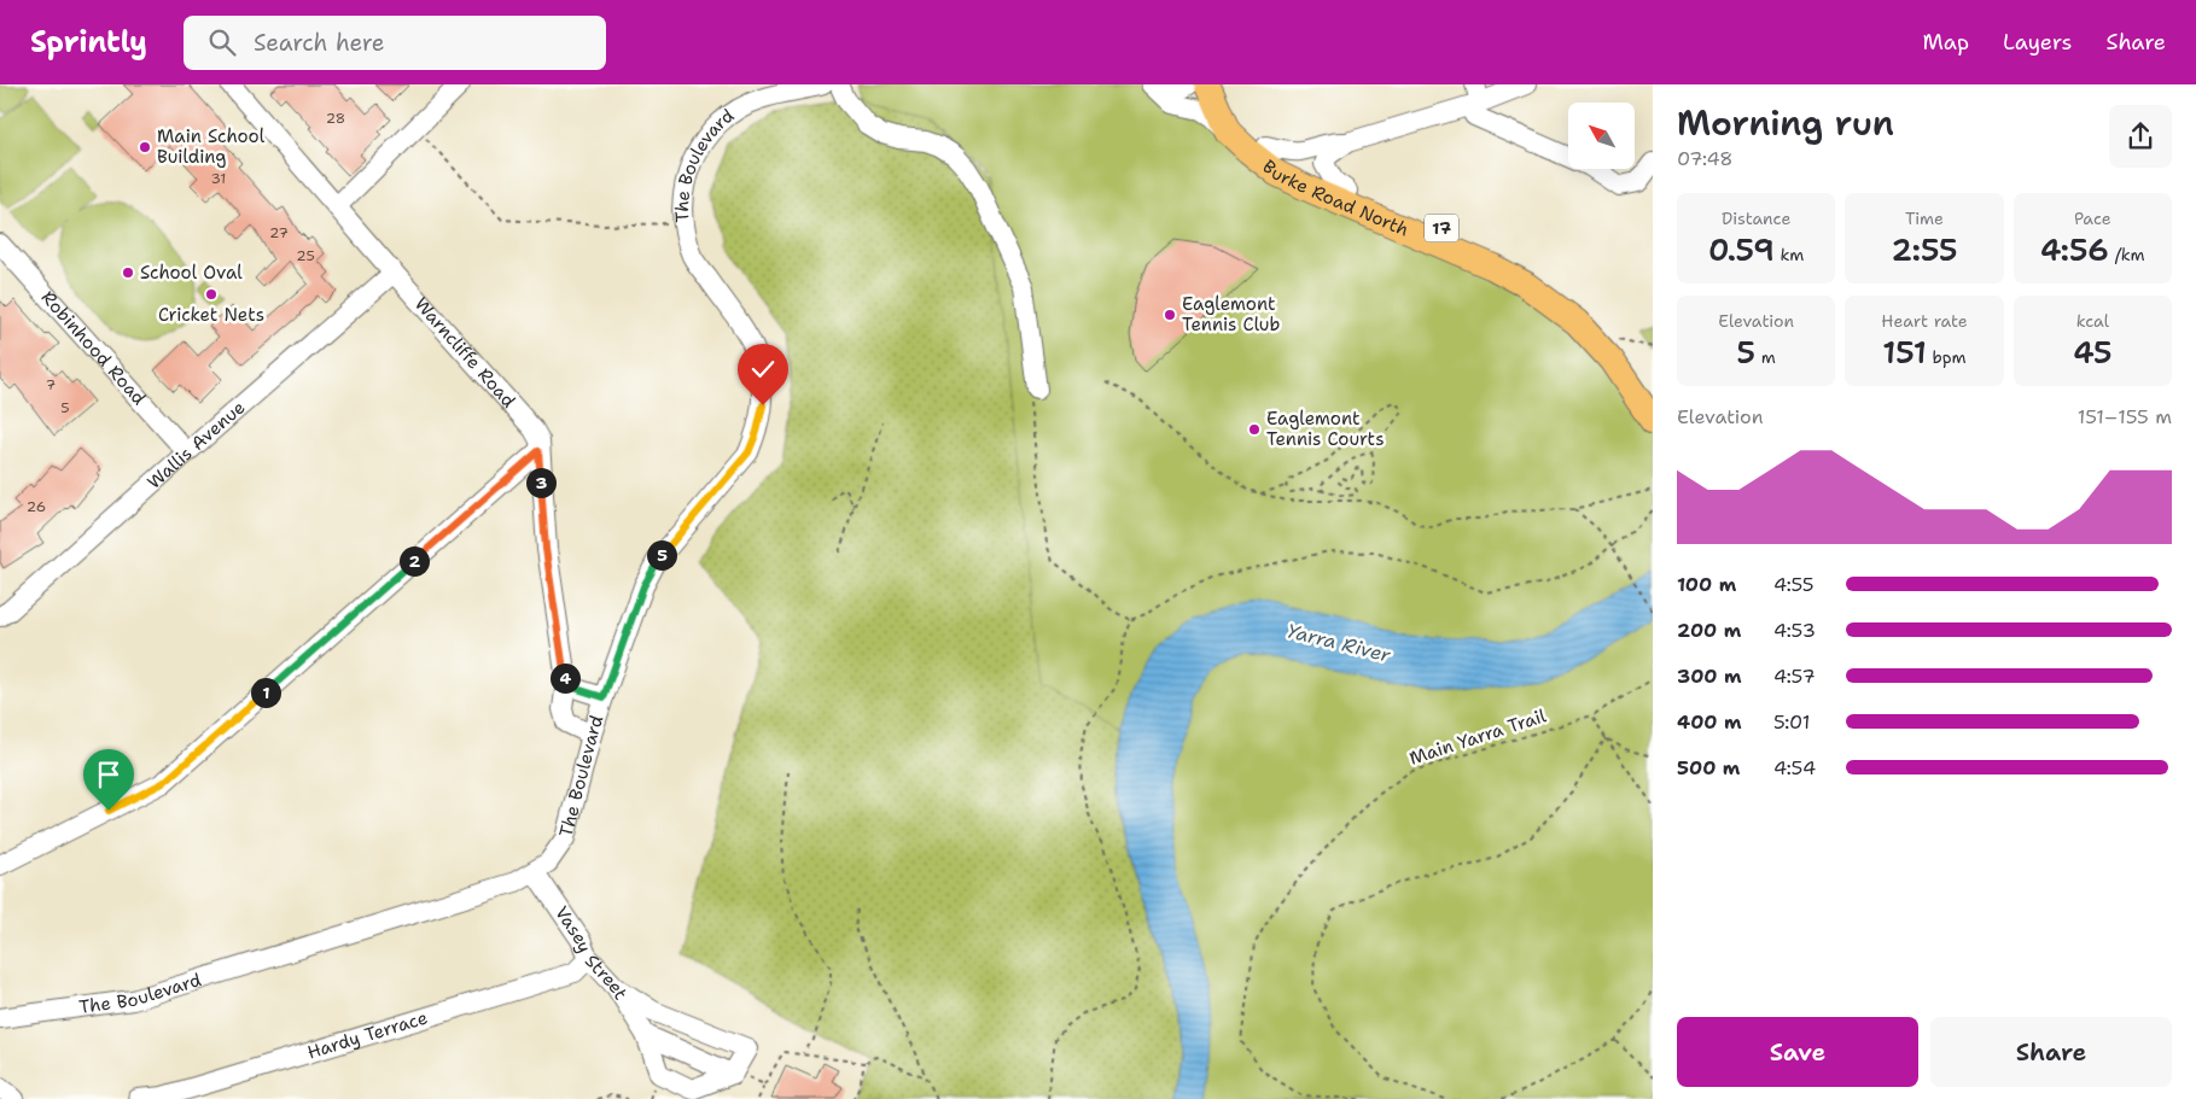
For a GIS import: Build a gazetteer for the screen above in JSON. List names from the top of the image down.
{
  "streets": {
    "main road": ["Burke Road North", "17"],
    "street": [
      "The Boulevard",
      "Robinhood Road",
      "Warncliffe Road",
      "Wallis Avenue",
      "Vasey Street",
      "Hardy Terrace"
    ],
    "path": ["Main Yarra Trail"]
  },
  "crossings": [
    ["The Boulevard", "Warncliffe Road"],
    ["The Boulevard", "Vasey Street"],
    ["Robinhood Road", "Wallis Avenue"],
    ["Warncliffe Road", "Wallis Avenue"],
    ["Vasey Street", "Hardy Terrace"]
  ],
  "water": ["Yarra River"],
  "places": [
    "Main School Building",
    "School Oval",
    "Cricket Nets",
    "Eaglemont Tennis Club",
    "Eaglemont Tennis Courts"
  ],
  "house_numbers": [
    "28",
    "31",
    "27",
    "25",
    "7",
    "5",
    "26"
  ],
  "north": "top left",
  "page": {
    "header": "Sprintly",
    "search": "Search here",
    "nav": ["Map", "Layers", "Share"],
    "heading": ["Morning run", "07:48"],
    "stats": [
      ["Distance", "0.59 km"],
      ["Time", "2:55"],
      ["Pace", "4:56 /km"],
      ["Elevation", "5 m"],
      ["Heart rate", "151 bpm"],
      ["kcal", "45"]
    ],
    "chart": ["Elevation", "151–155 m"],
    "pins": [
      "3",
      "5",
      "2",
      "4",
      "1"
    ],
    "list": [
      {
        "name": "100 m",
        "note": "4:55"
      },
      {
        "name": "200 m",
        "note": "4:53"
      },
      {
        "name": "300 m",
        "note": "4:57"
      },
      {
        "name": "400 m",
        "note": "5:01"
      },
      {
        "name": "500 m",
        "note": "4:54"
      }
    ],
    "buttons": ["Save", "Share"]
  }
}
